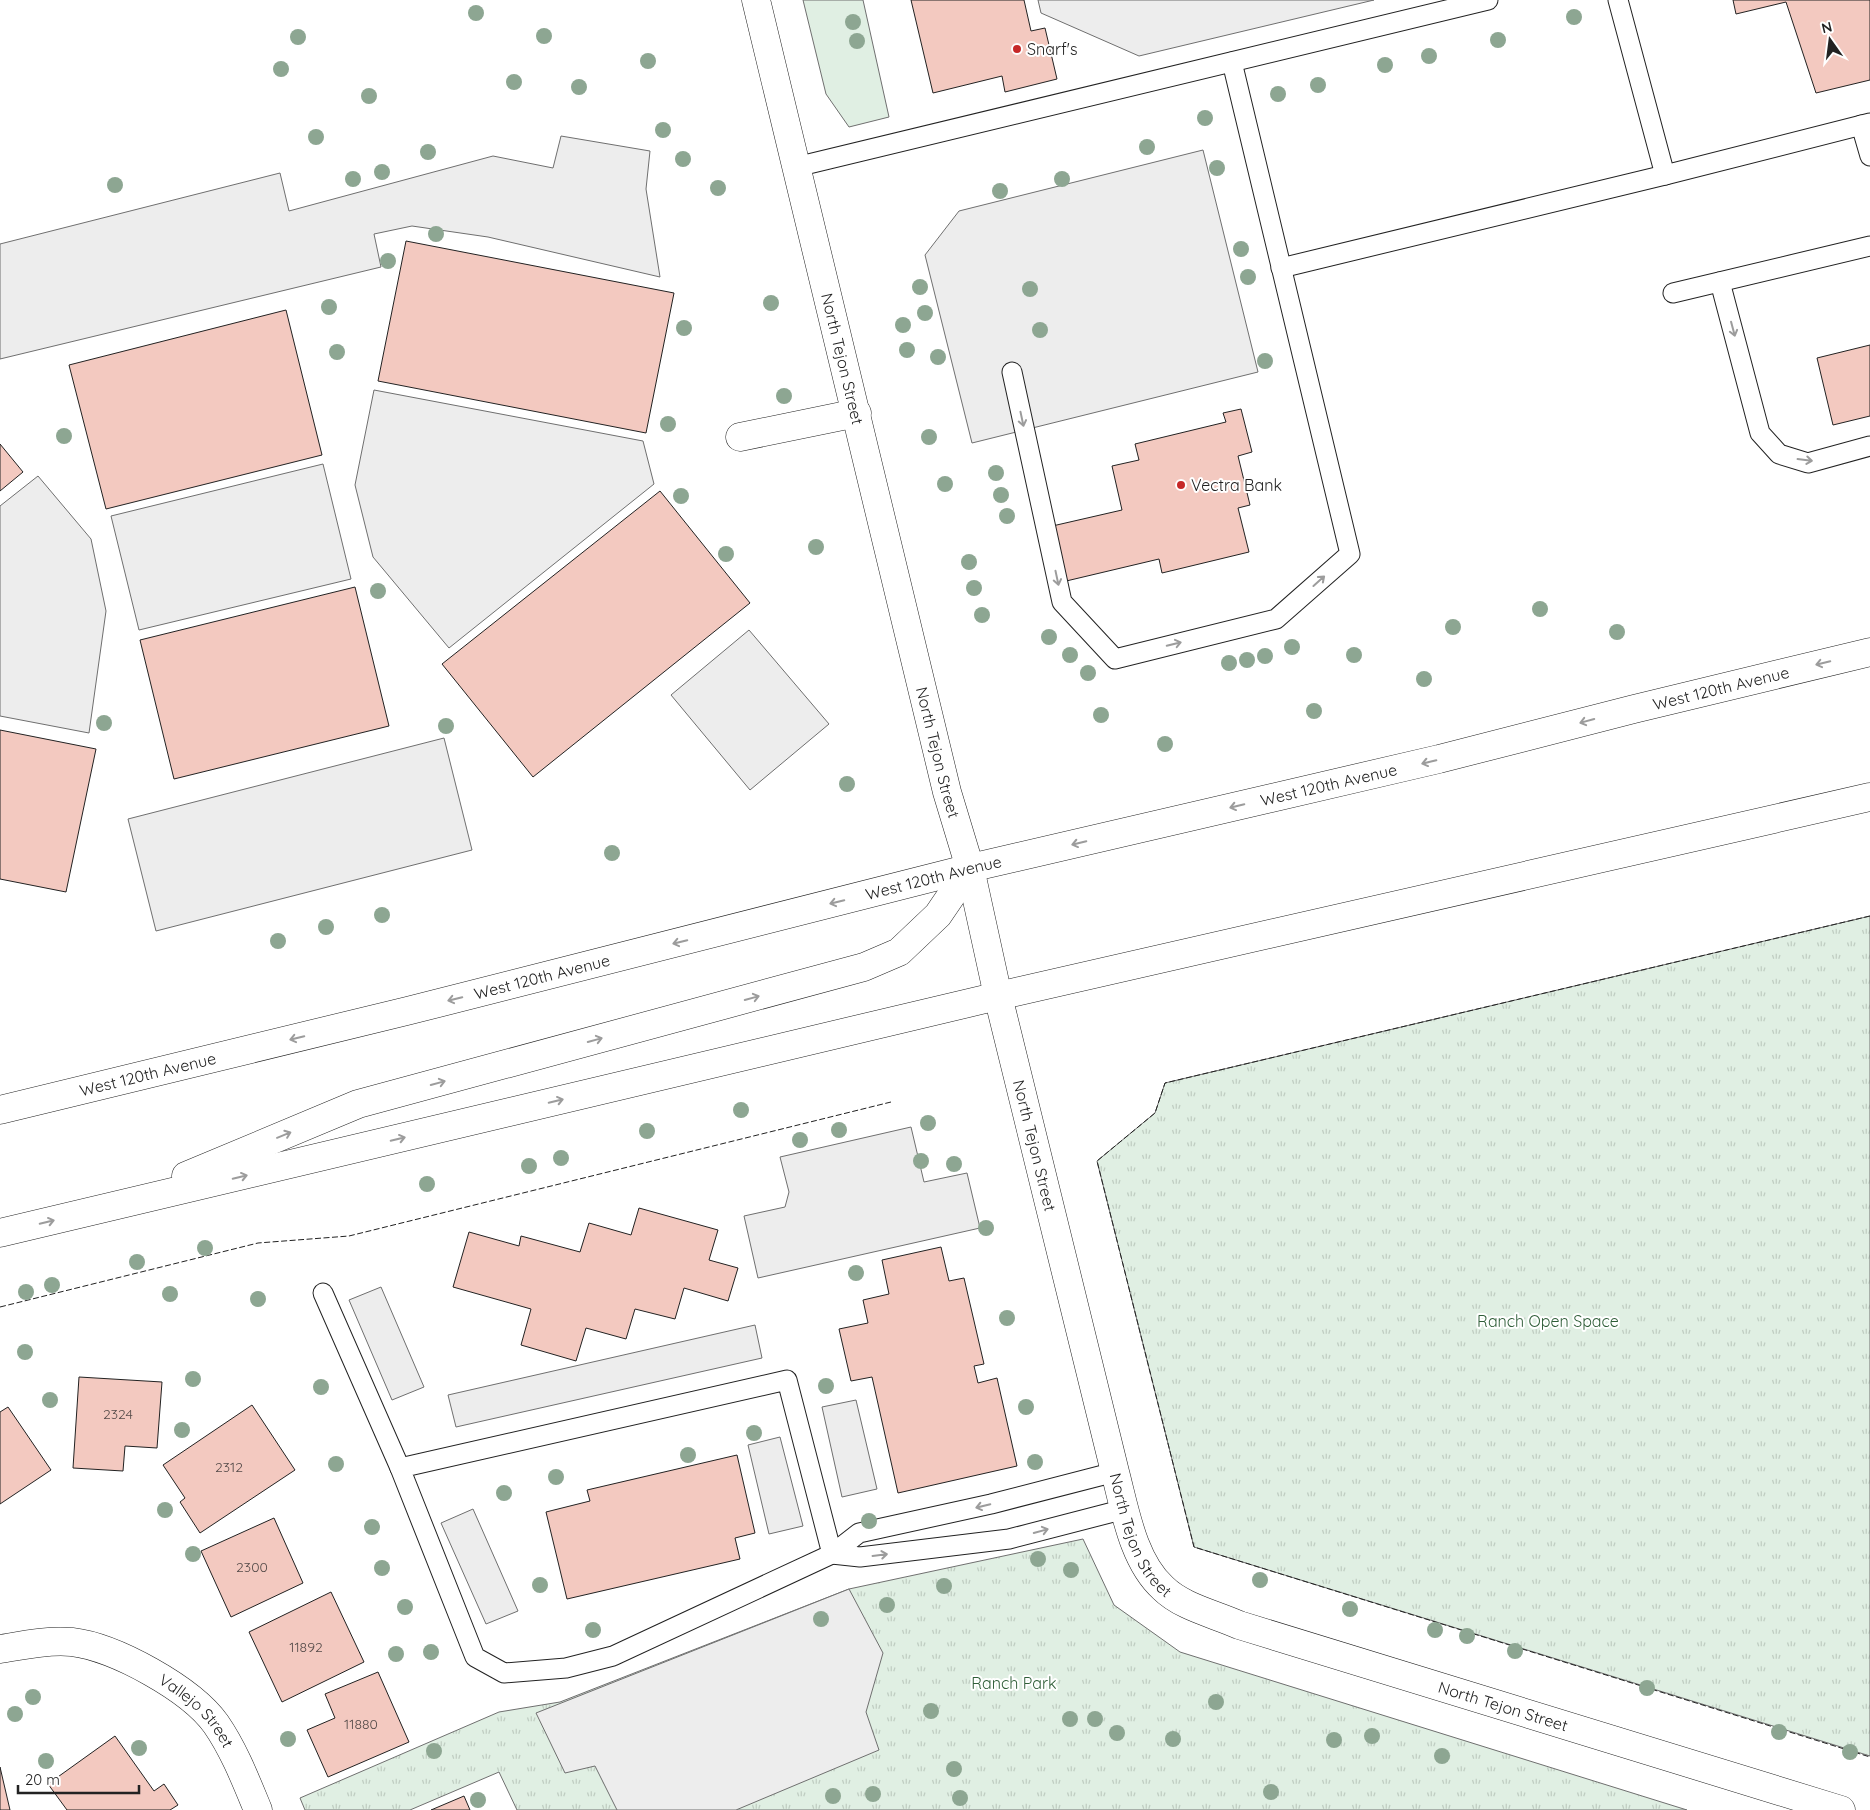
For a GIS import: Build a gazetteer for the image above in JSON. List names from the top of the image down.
{
  "streets": {
    "main road": ["North Tejon Street", "West 120th Avenue", "Vallejo Street"]
  },
  "crossings": [
    ["North Tejon Street", "West 120th Avenue"]
  ],
  "parks": ["Ranch Open Space", "Ranch Park"],
  "places": ["Snarf's", "Vectra Bank"],
  "house_numbers": [
    "2324",
    "2312",
    "2300",
    "11892",
    "11880"
  ],
  "scale_bar": "20 m",
  "north": "top"
}
